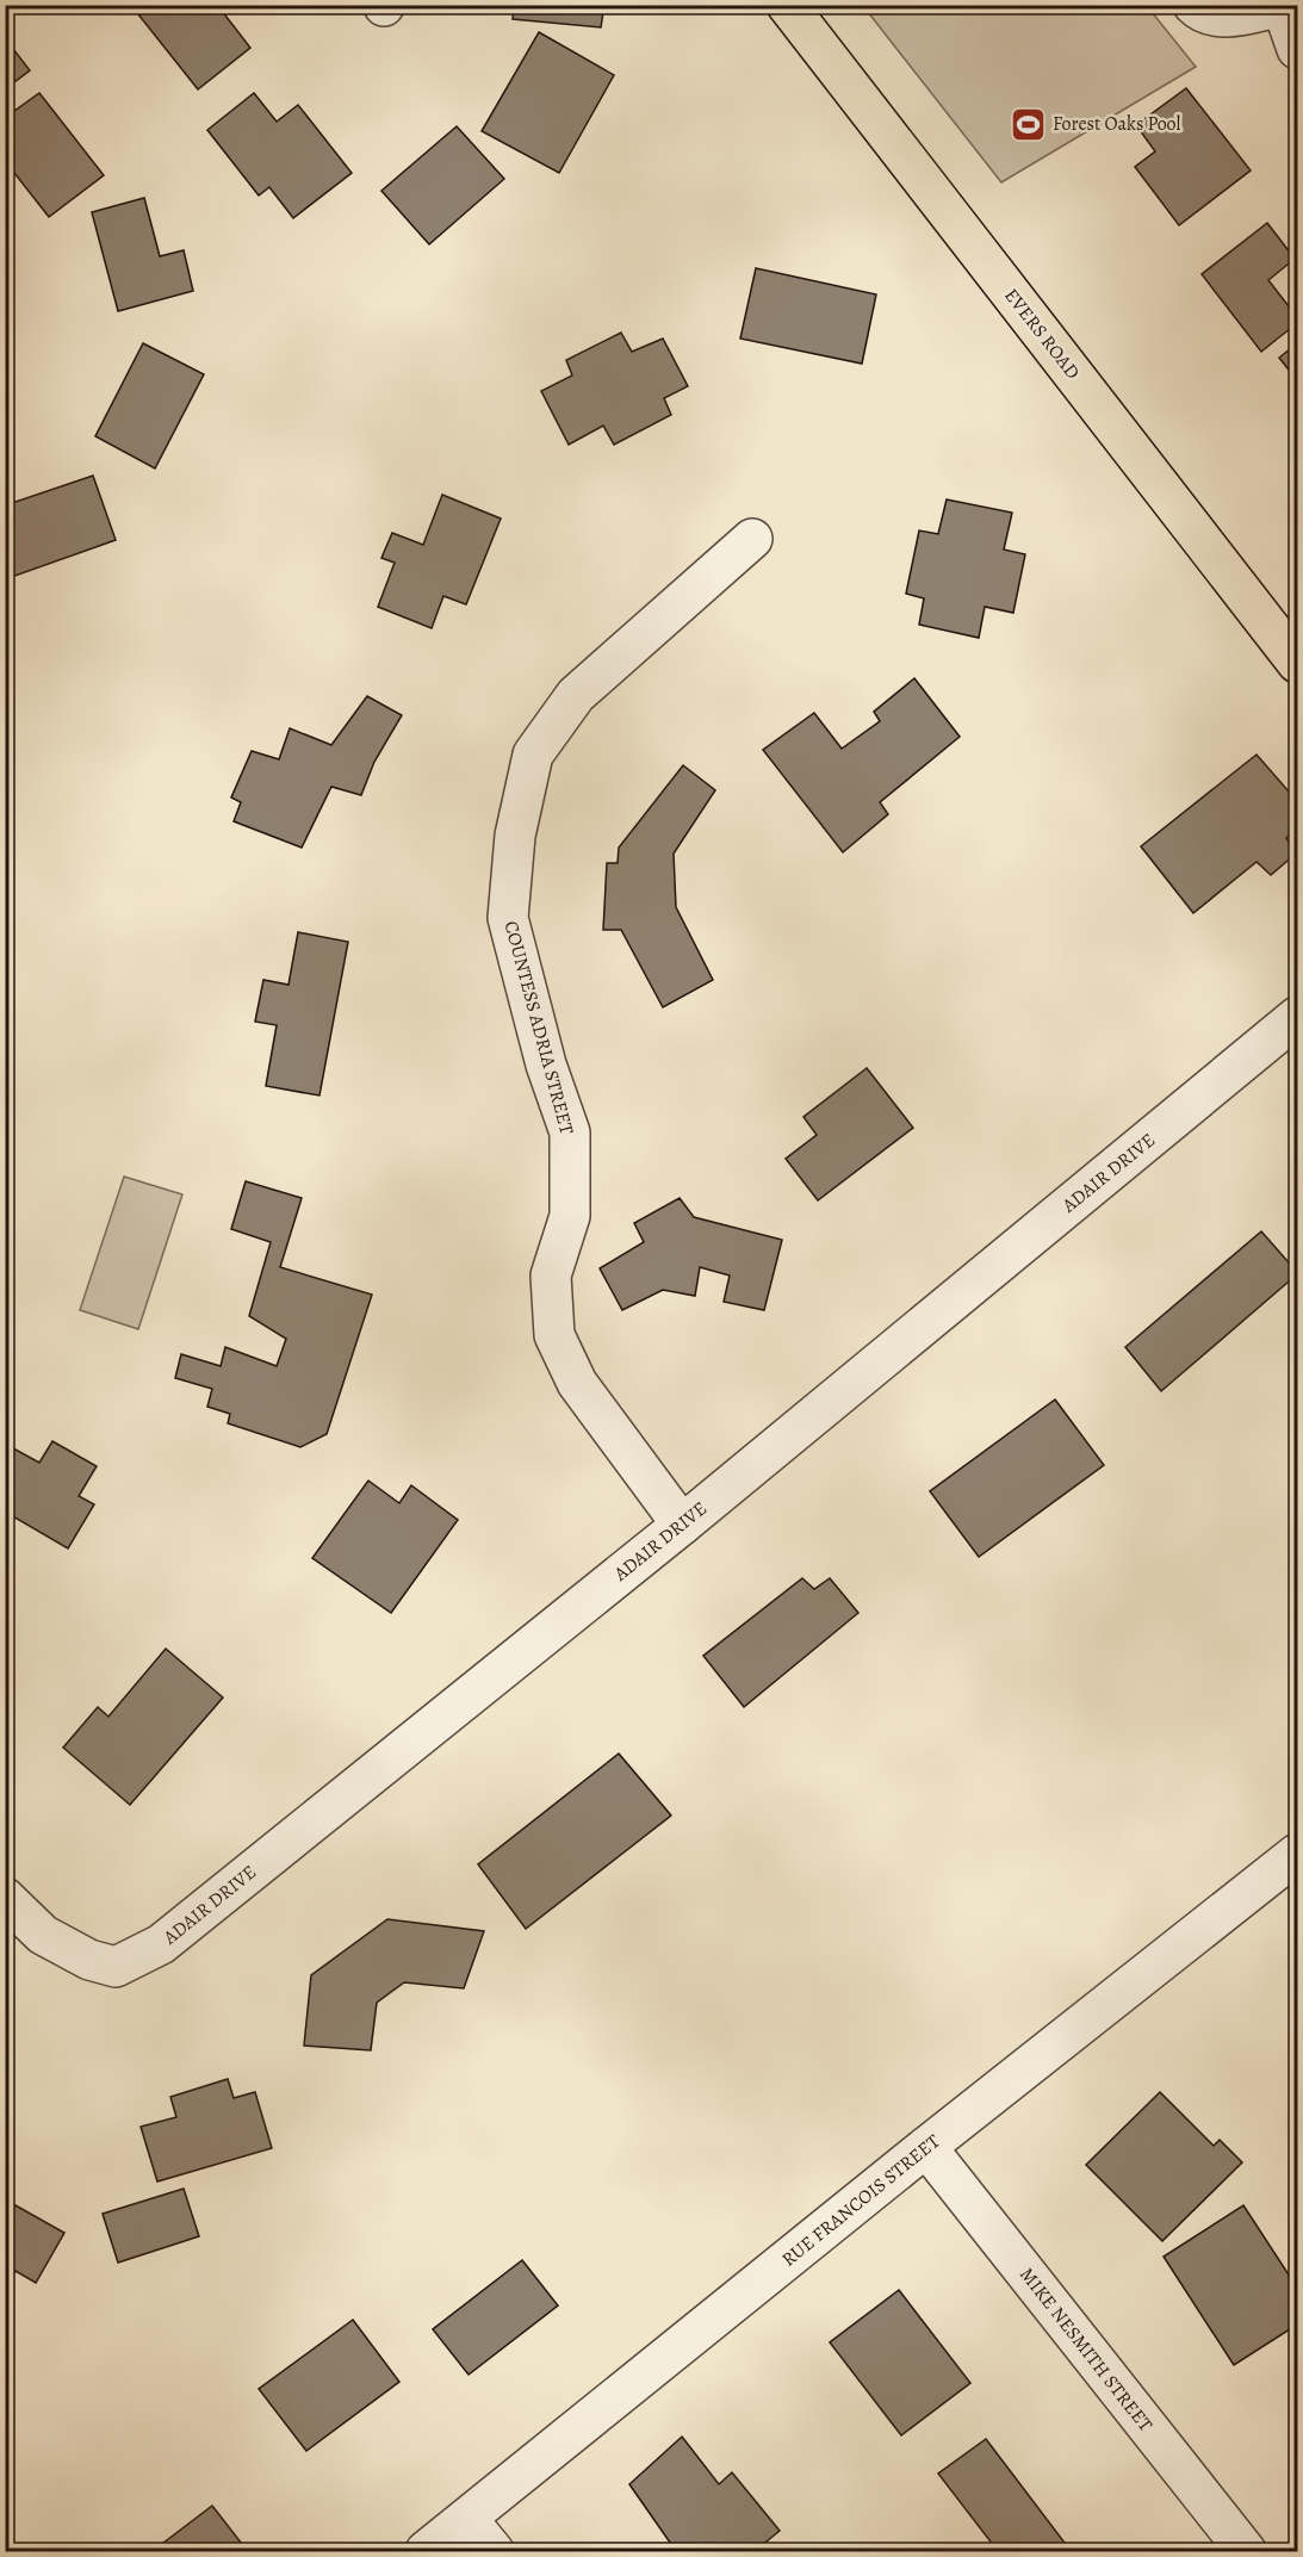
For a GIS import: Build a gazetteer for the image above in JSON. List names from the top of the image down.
{
  "streets": {
    "main road": ["EVERS ROAD"],
    "street": [
      "COUNTESS ADRIA STREET",
      "ADAIR DRIVE",
      "RUE FRANCOIS STREET",
      "MIKE NESMITH STREET"
    ]
  },
  "crossings": [
    ["COUNTESS ADRIA STREET", "ADAIR DRIVE"],
    ["RUE FRANCOIS STREET", "MIKE NESMITH STREET"]
  ],
  "places": {
    "sports": ["Forest Oaks Pool"]
  }
}
